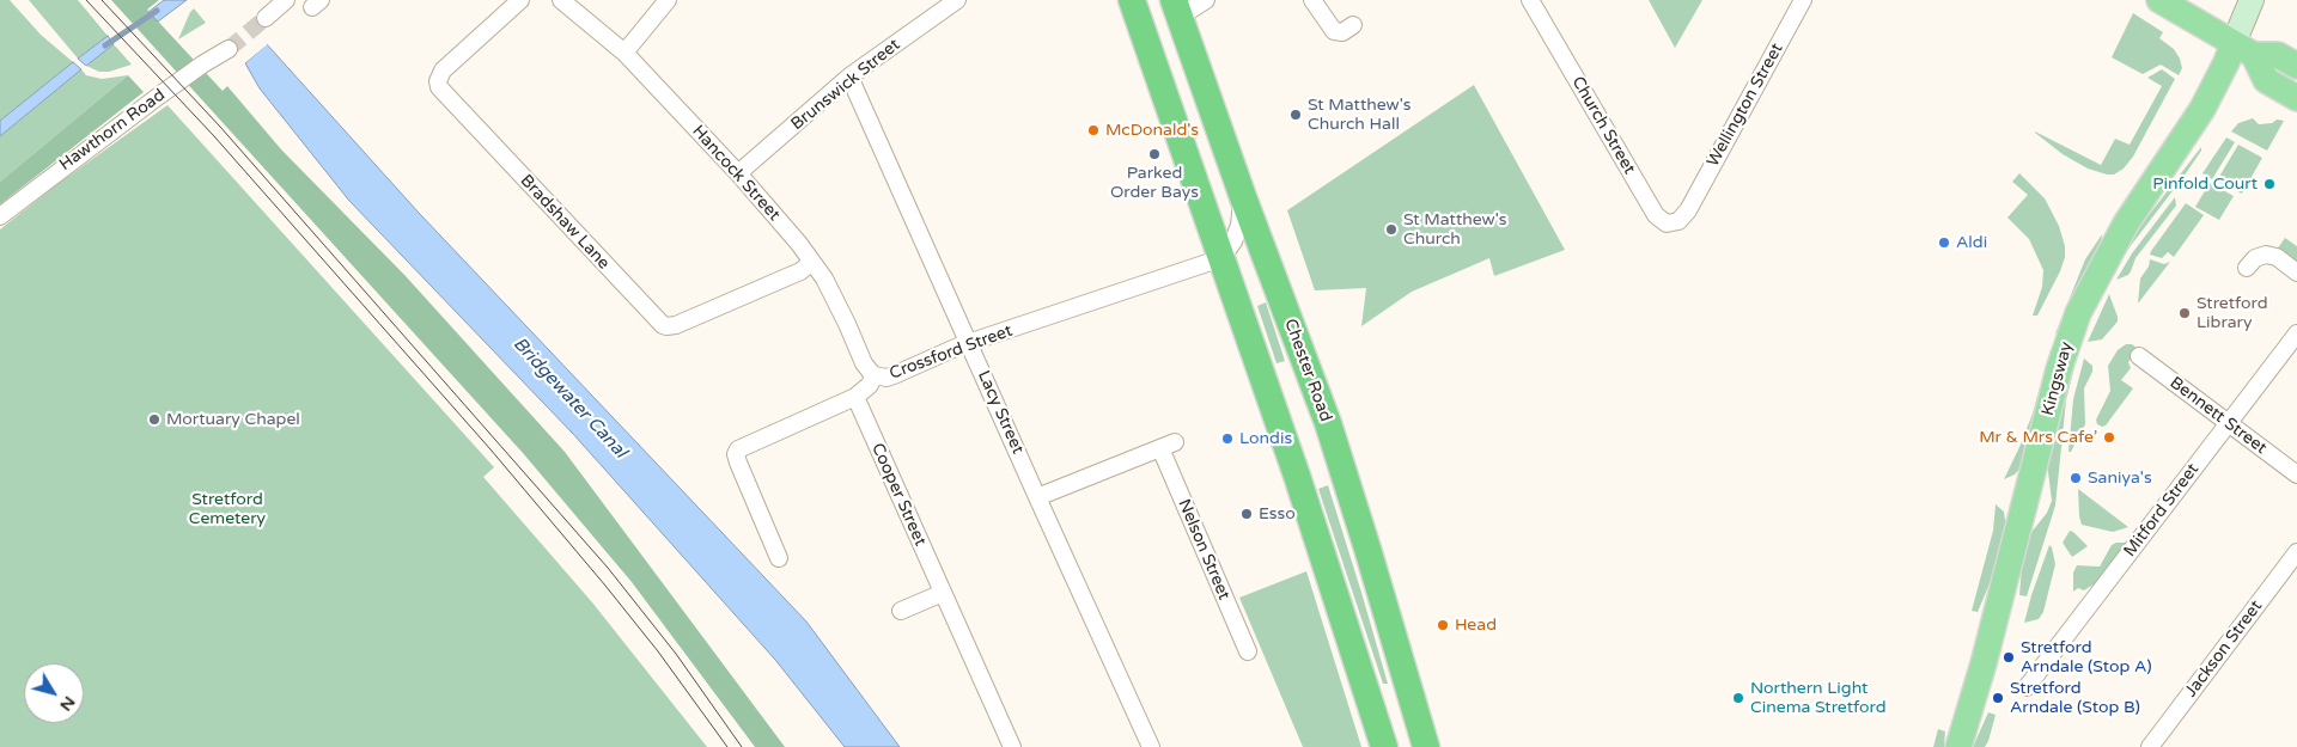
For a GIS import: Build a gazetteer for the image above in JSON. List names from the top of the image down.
{
  "streets": {
    "highway": ["Chester Road"],
    "main road": ["Kingsway"],
    "street": [
      "Brunswick Street",
      "Wellington Street",
      "Church Street",
      "Hawthorn Road",
      "Hancock Street",
      "Bradshaw Lane",
      "Crossford Street",
      "Lacy Street",
      "Bennett Street",
      "Cooper Street",
      "Mitford Street",
      "Nelson Street",
      "Jackson Street"
    ]
  },
  "crossings": [
    ["Brunswick Street", "Hancock Street"],
    ["Brunswick Street", "Lacy Street"],
    ["Wellington Street", "Church Street"],
    ["Hancock Street", "Bradshaw Lane"],
    ["Hancock Street", "Crossford Street"],
    ["Crossford Street", "Lacy Street"],
    ["Crossford Street", "Cooper Street"],
    ["Lacy Street", "Nelson Street"],
    ["Bennett Street", "Mitford Street"]
  ],
  "water": ["Bridgewater Canal"],
  "parks": ["Stretford Cemetery"],
  "places": [
    "St Matthew's Church Hall",
    "McDonald's",
    "Parked Order Bays",
    "Pinfold Court",
    "St Matthew's Church",
    "Aldi",
    "Stretford Library",
    "Mortuary Chapel",
    "Mr & Mrs Cafe’",
    "Londis",
    "Saniya's",
    "Esso",
    "Head",
    "Stretford Arndale (Stop A)",
    "Northern Light Cinema Stretford",
    "Stretford Arndale (Stop B)"
  ],
  "north": "bottom right"
}
